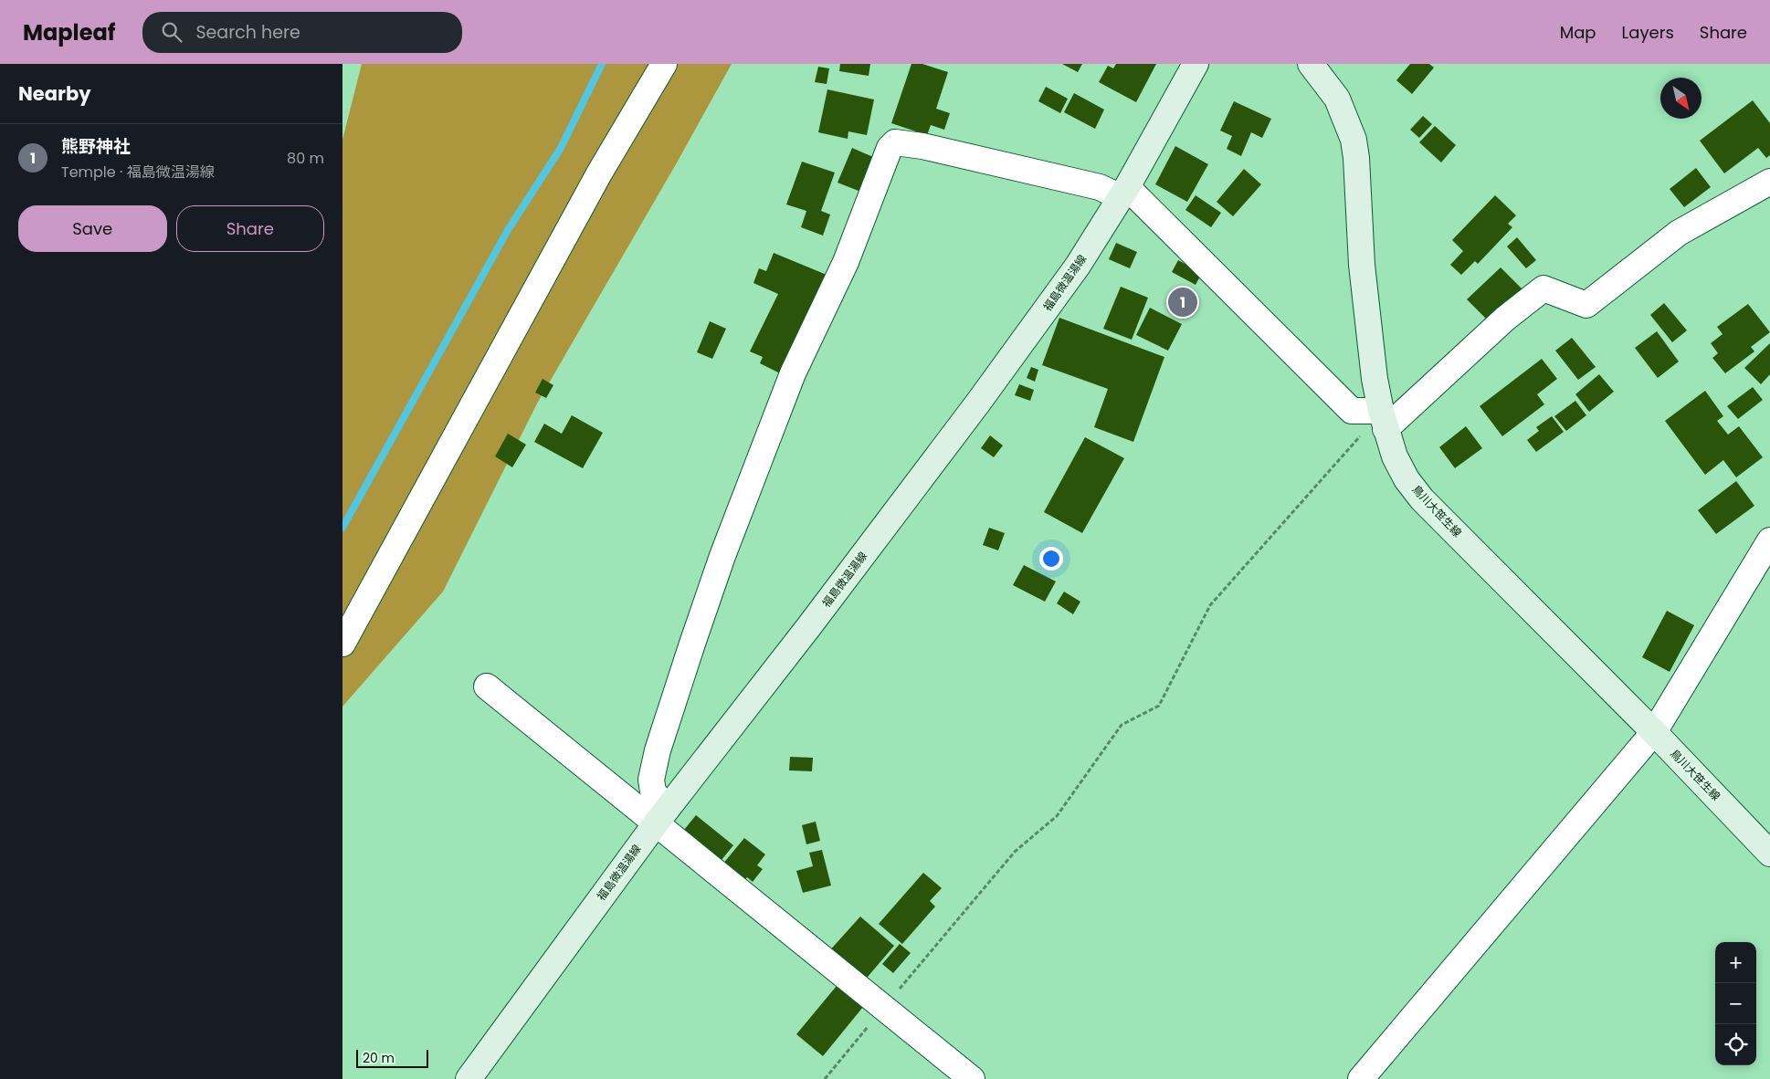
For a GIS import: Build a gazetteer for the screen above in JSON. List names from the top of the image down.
{
  "streets": {
    "main road": ["福島微温湯線", "鳥川大笹生線"]
  },
  "scale_bar": "20 m",
  "north": "bottom right",
  "page": {
    "header": "Mapleaf",
    "search": "Search here",
    "nav": ["Map", "Layers", "Share"],
    "heading": "Nearby",
    "list": [
      {
        "mark": "1",
        "name": "熊野神社",
        "note": "Temple · 福島微温湯線",
        "value": "80 m"
      }
    ],
    "buttons": ["Save", "Share"],
    "pins": "1",
    "map_buttons": ["+", "−"],
    "scale": "20 m"
  }
}
